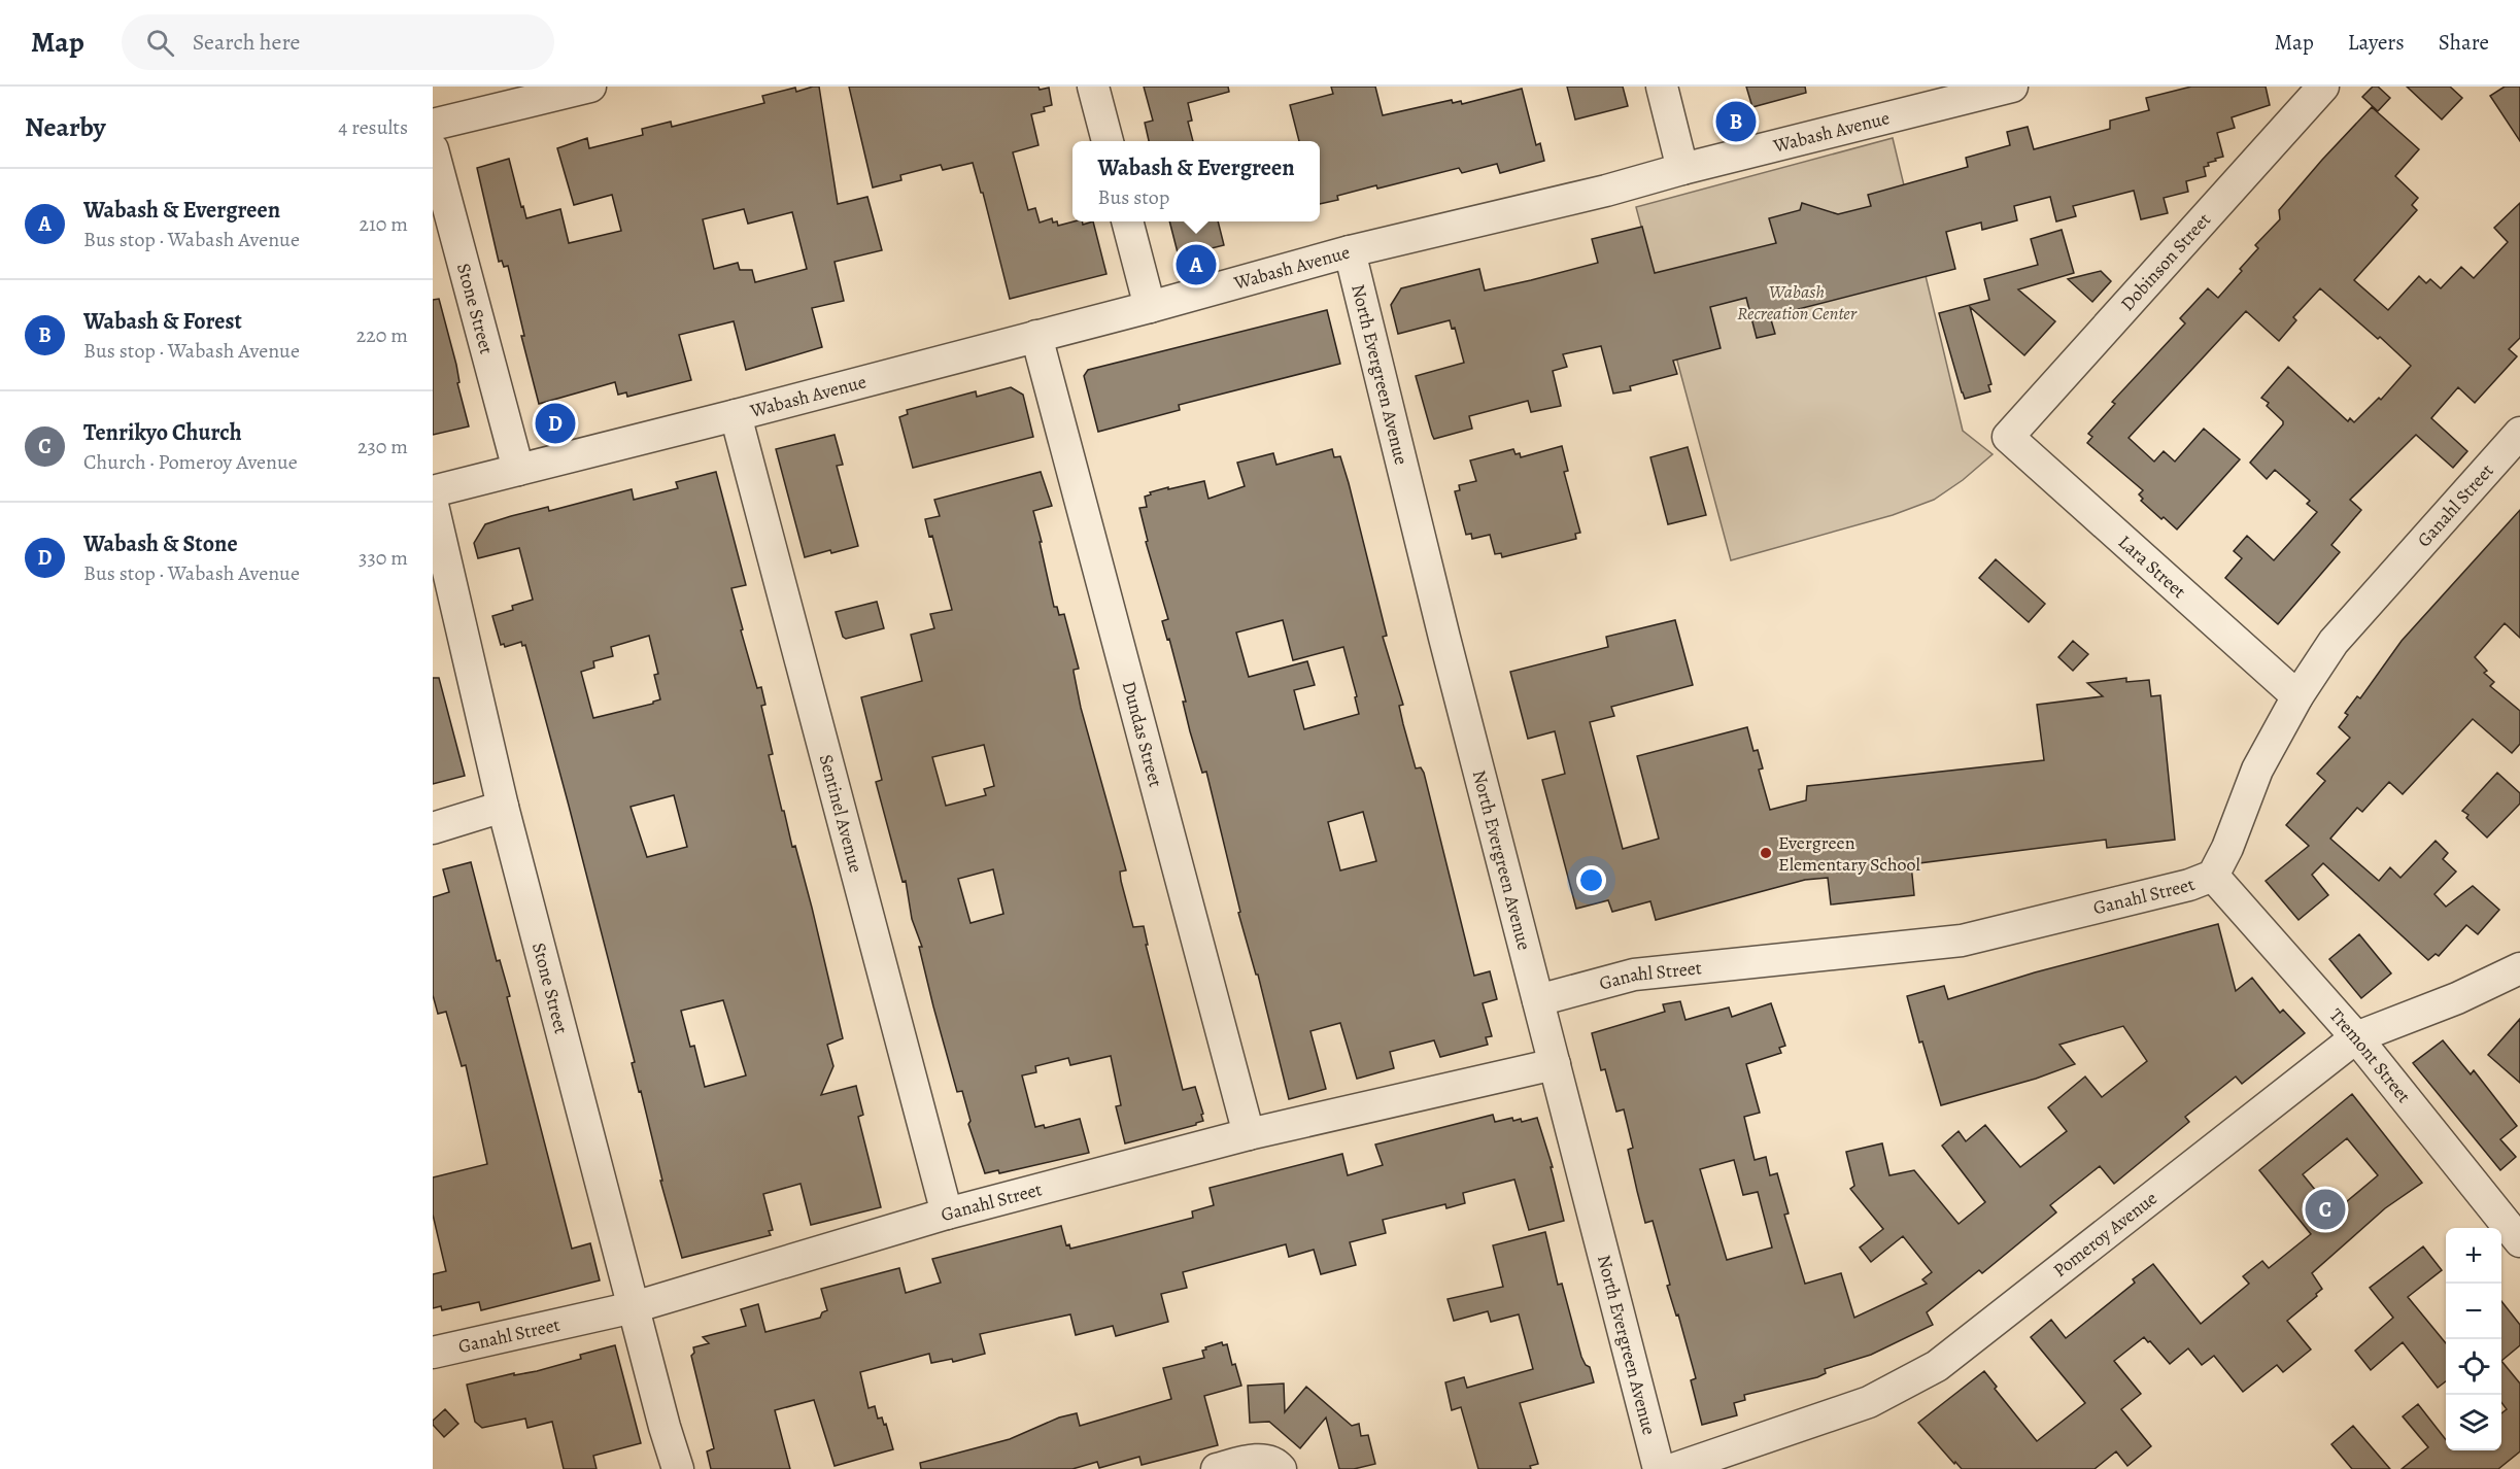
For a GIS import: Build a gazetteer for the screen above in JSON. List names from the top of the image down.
{
  "streets": {
    "street": [
      "Wabash Avenue",
      "Dobinson Street",
      "Stone Street",
      "North Evergreen Avenue",
      "Ganahl Street",
      "Lara Street",
      "Dundas Street",
      "Sentinel Avenue",
      "Tremont Street",
      "Pomeroy Avenue"
    ]
  },
  "crossings": [
    ["Wabash Avenue", "Stone Street"],
    ["Wabash Avenue", "North Evergreen Avenue"],
    ["Wabash Avenue", "Dundas Street"],
    ["Wabash Avenue", "Sentinel Avenue"],
    ["Dobinson Street", "Lara Street"],
    ["Stone Street", "Ganahl Street"],
    ["North Evergreen Avenue", "Ganahl Street"],
    ["Ganahl Street", "Lara Street"],
    ["Ganahl Street", "Dundas Street"],
    ["Ganahl Street", "Sentinel Avenue"],
    ["Ganahl Street", "Tremont Street"],
    ["Tremont Street", "Pomeroy Avenue"]
  ],
  "parks": ["Wabash Recreation Center"],
  "places": ["Evergreen Elementary School"],
  "page": {
    "header": "Map",
    "search": "Search here",
    "nav": ["Map", "Layers", "Share"],
    "heading": ["Nearby", "4 results"],
    "pins": [
      "B",
      "A",
      "D",
      "C"
    ],
    "popup": ["Wabash & Evergreen", "Bus stop"],
    "list": [
      {
        "mark": "A",
        "name": "Wabash & Evergreen",
        "note": "Bus stop · Wabash Avenue",
        "value": "210 m"
      },
      {
        "mark": "B",
        "name": "Wabash & Forest",
        "note": "Bus stop · Wabash Avenue",
        "value": "220 m"
      },
      {
        "mark": "C",
        "name": "Tenrikyo Church",
        "note": "Church · Pomeroy Avenue",
        "value": "230 m"
      },
      {
        "mark": "D",
        "name": "Wabash & Stone",
        "note": "Bus stop · Wabash Avenue",
        "value": "330 m"
      }
    ],
    "map_buttons": ["+", "−"]
  }
}
